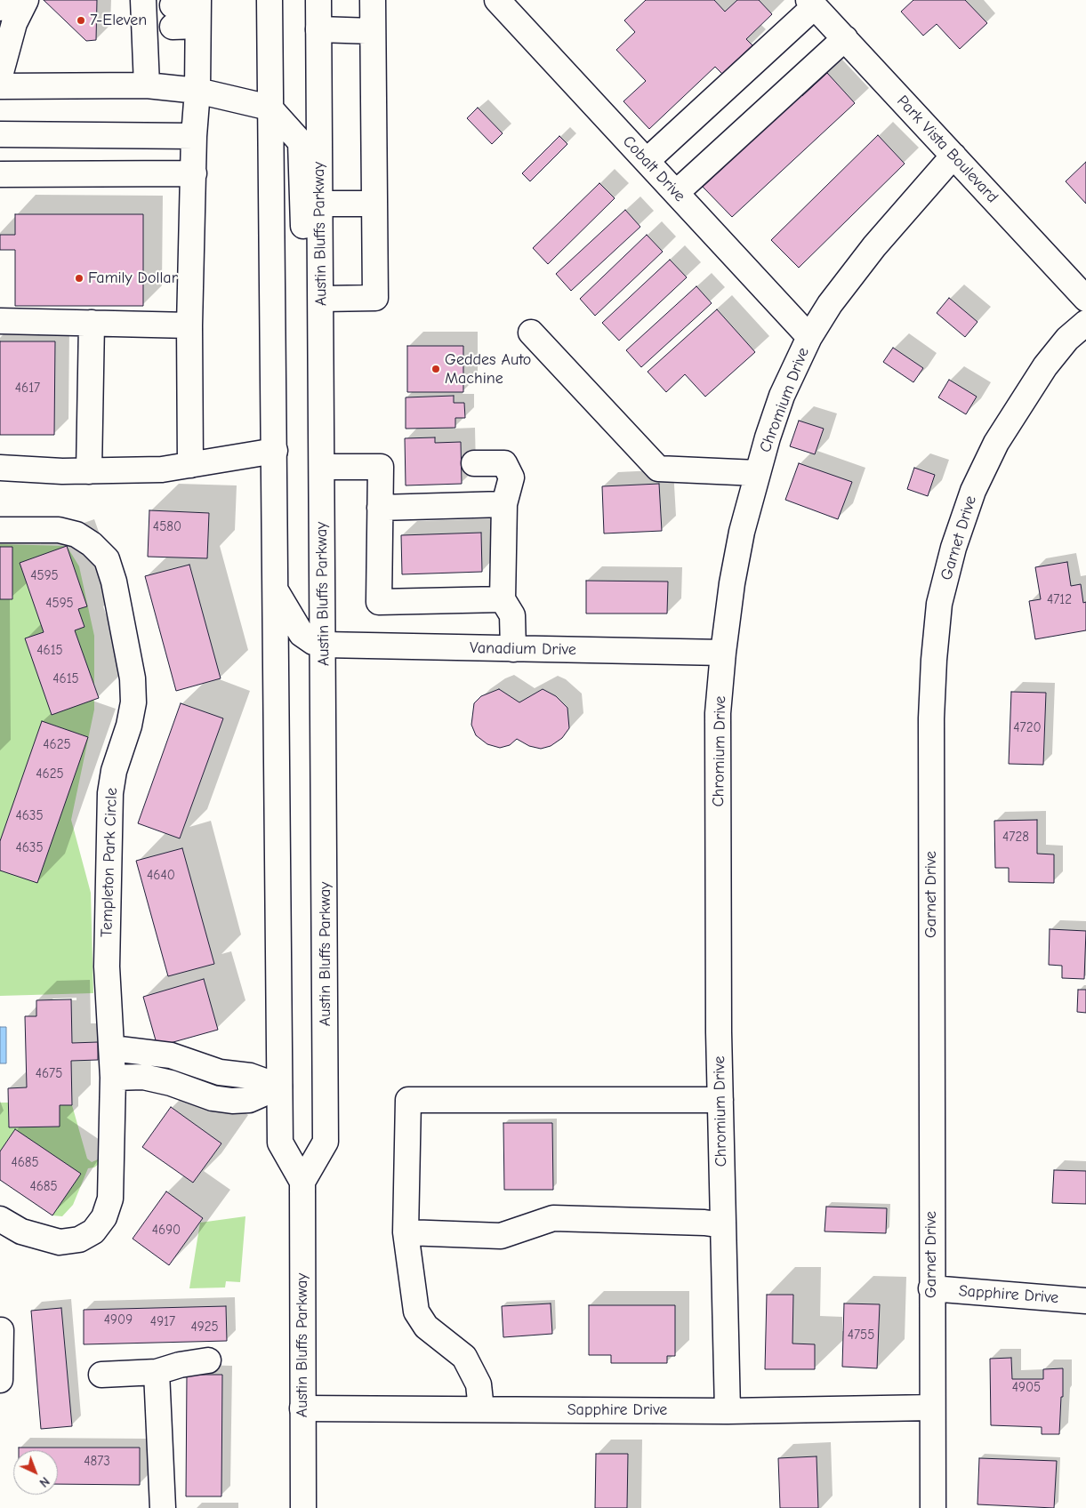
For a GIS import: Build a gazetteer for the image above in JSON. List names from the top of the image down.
{
  "streets": {
    "street": [
      "Park Vista Boulevard",
      "Cobalt Drive",
      "Austin Bluffs Parkway",
      "Chromium Drive",
      "Garnet Drive",
      "Vanadium Drive",
      "Templeton Park Circle",
      "Sapphire Drive"
    ]
  },
  "crossings": [
    ["Park Vista Boulevard", "Chromium Drive"],
    ["Cobalt Drive", "Chromium Drive"],
    ["Austin Bluffs Parkway", "Vanadium Drive"],
    ["Austin Bluffs Parkway", "Sapphire Drive"],
    ["Chromium Drive", "Vanadium Drive"],
    ["Chromium Drive", "Sapphire Drive"],
    ["Garnet Drive", "Sapphire Drive"]
  ],
  "places": ["7-Eleven", "Family Dollar", "Geddes Auto Machine"],
  "house_numbers": [
    "4617",
    "4580",
    "4595",
    "4712",
    "4595",
    "4615",
    "4615",
    "4720",
    "4625",
    "4625",
    "4635",
    "4728",
    "4635",
    "4640",
    "4675",
    "4685",
    "4685",
    "4690",
    "4909",
    "4917",
    "4925",
    "4755",
    "4905",
    "4873"
  ],
  "north": "bottom right"
}
